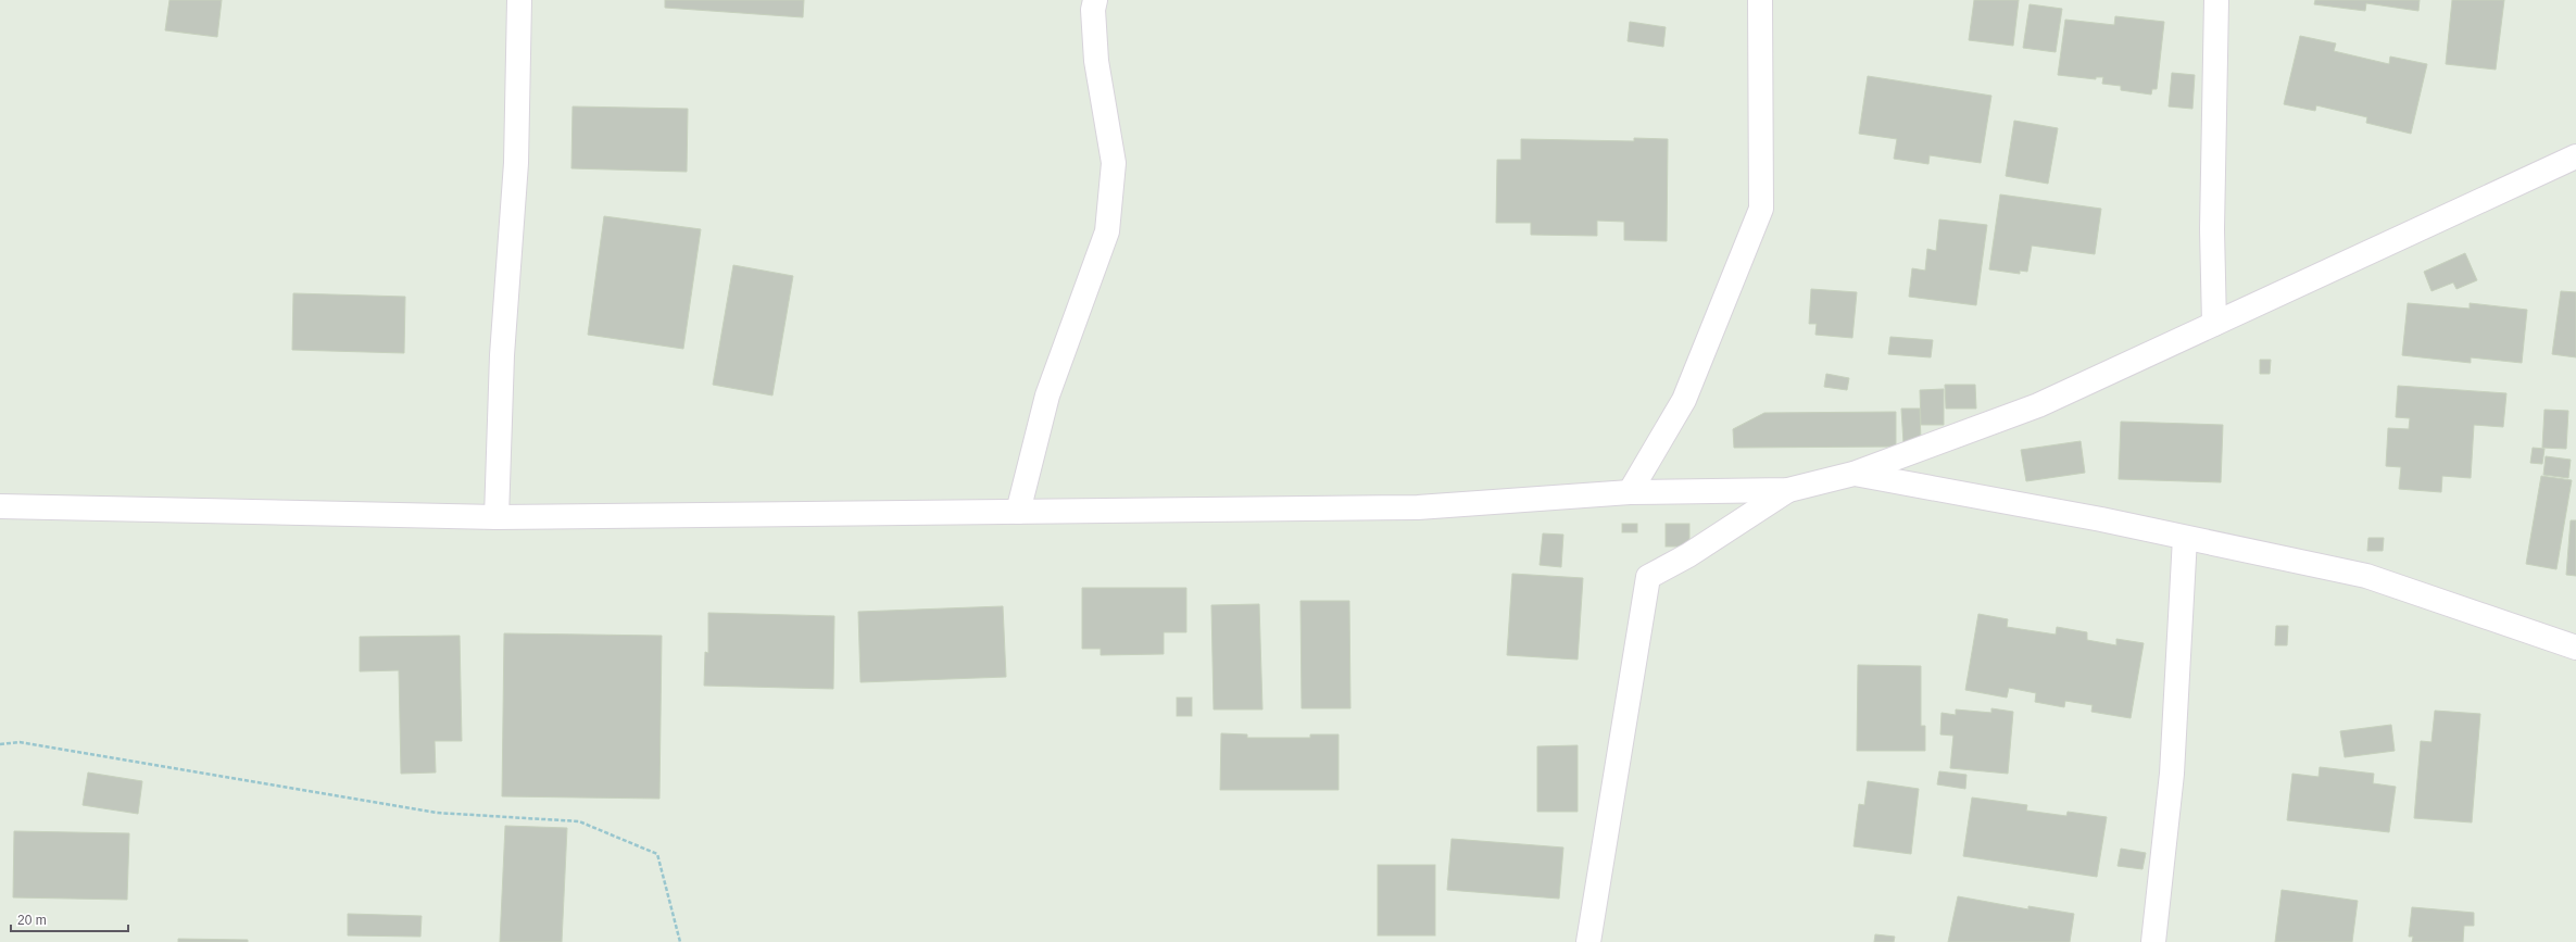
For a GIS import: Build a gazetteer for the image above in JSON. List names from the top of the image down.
{
  "scale_bar": "20 m"
}
